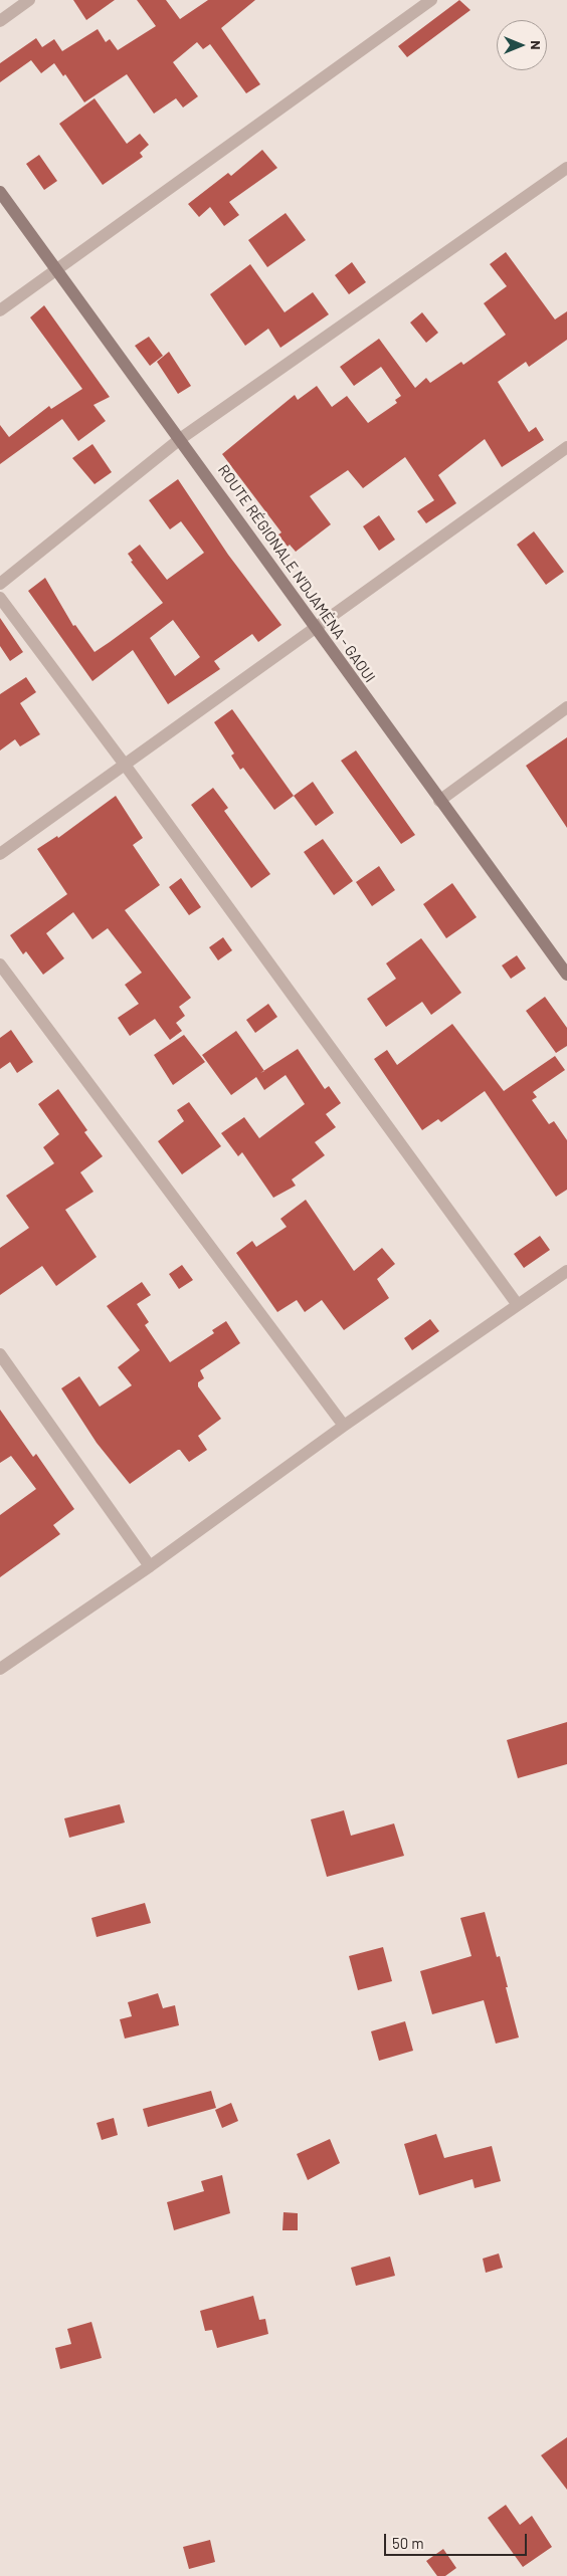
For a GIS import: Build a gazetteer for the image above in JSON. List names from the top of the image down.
{
  "streets": {
    "street": ["ROUTE RÉGIONALE N'DJAMÉNA - GAOUI"]
  },
  "scale_bar": "50 m",
  "north": "right"
}
